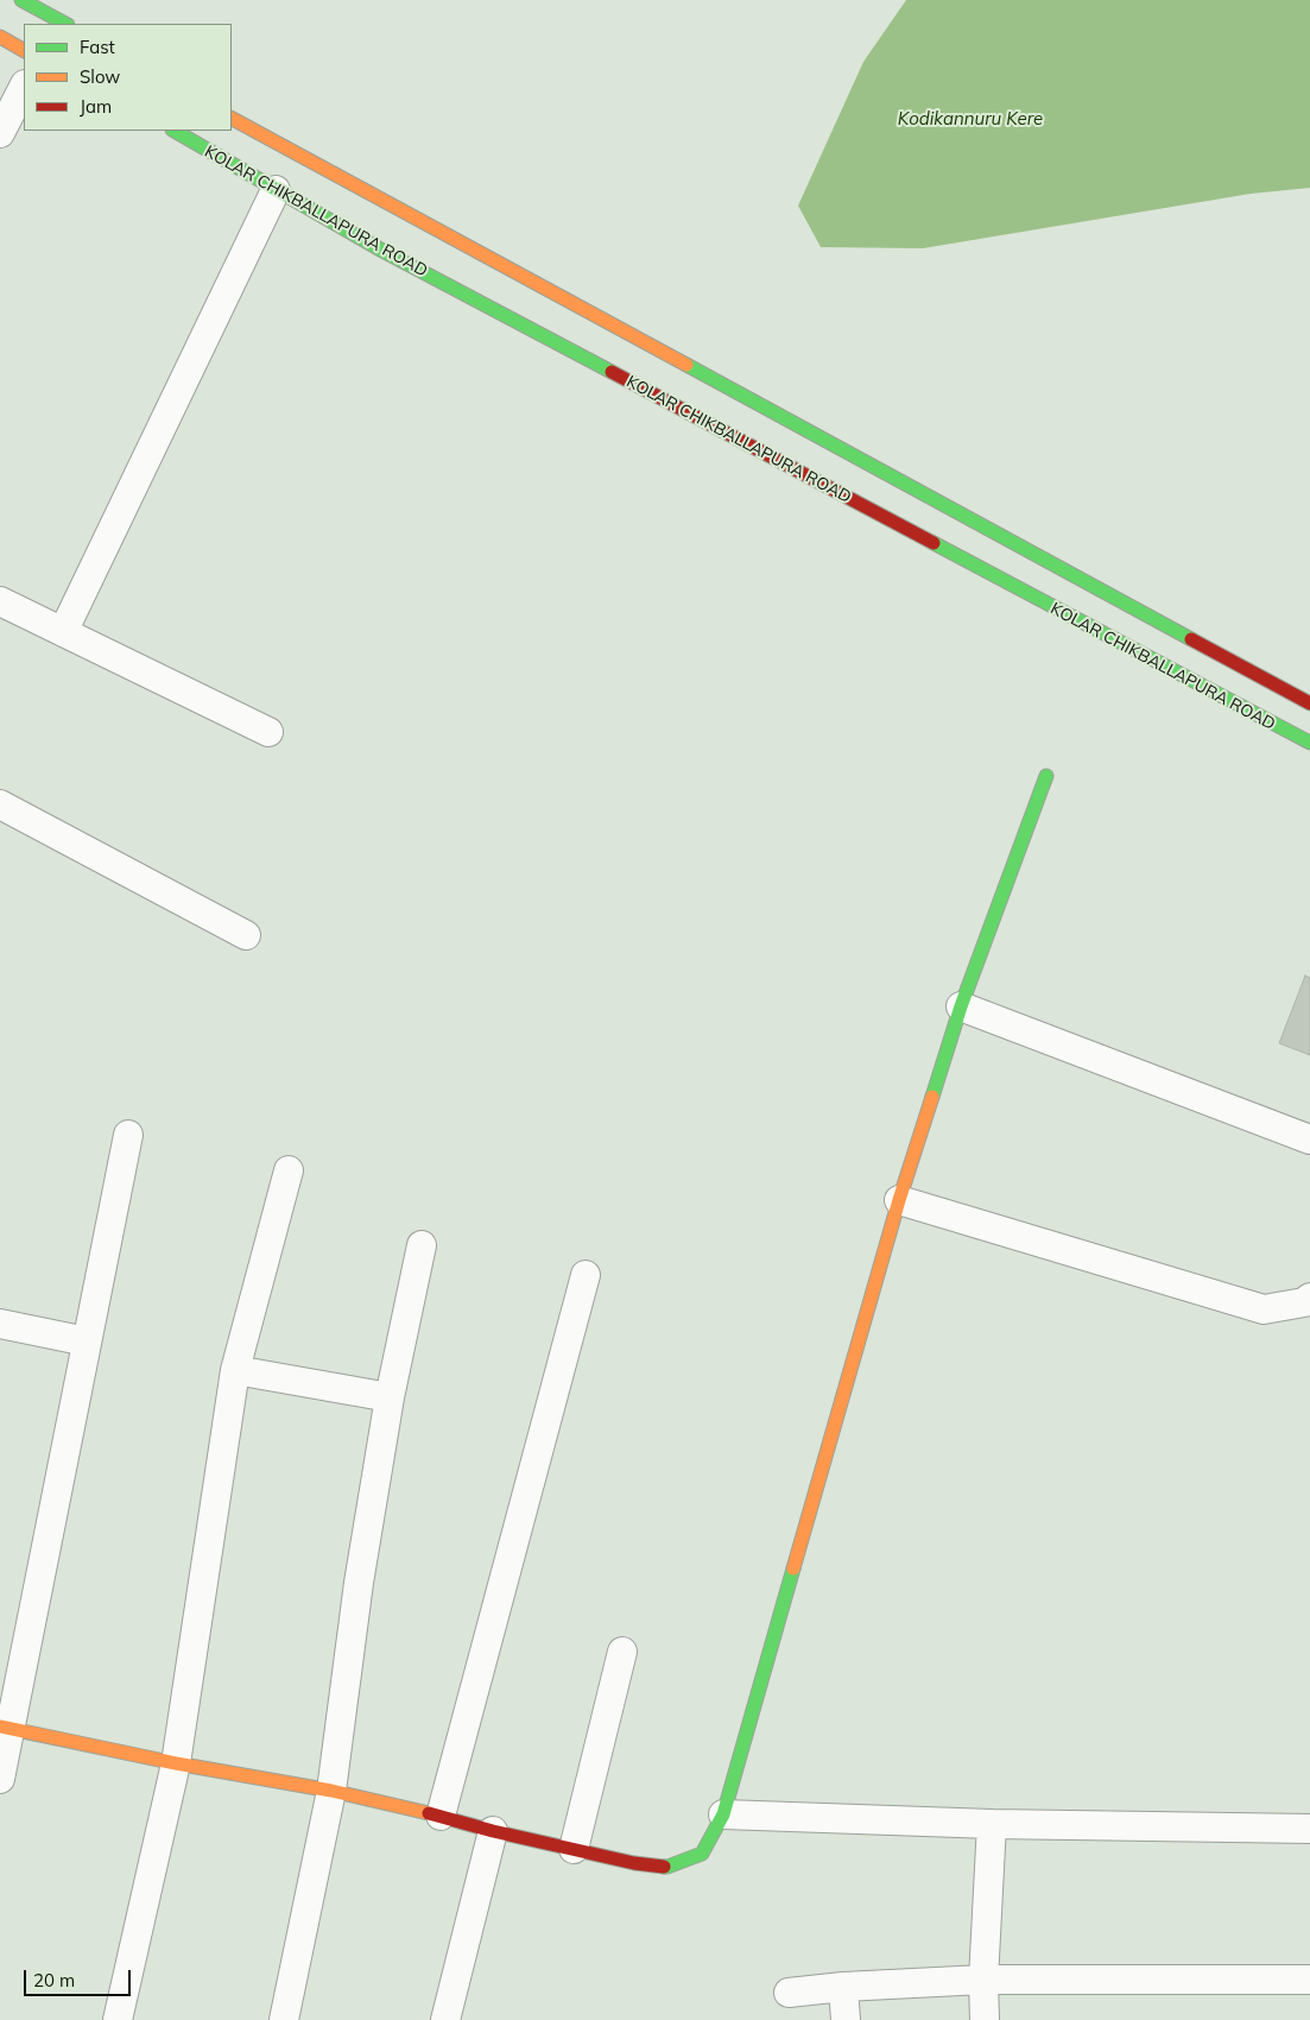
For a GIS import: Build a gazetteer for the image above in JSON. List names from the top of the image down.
{
  "streets": {
    "main road": ["KOLAR CHIKBALLAPURA ROAD"]
  },
  "water": ["Kodikannuru Kere"],
  "legend": ["Fast", "Slow", "Jam"],
  "scale_bar": "20 m"
}
